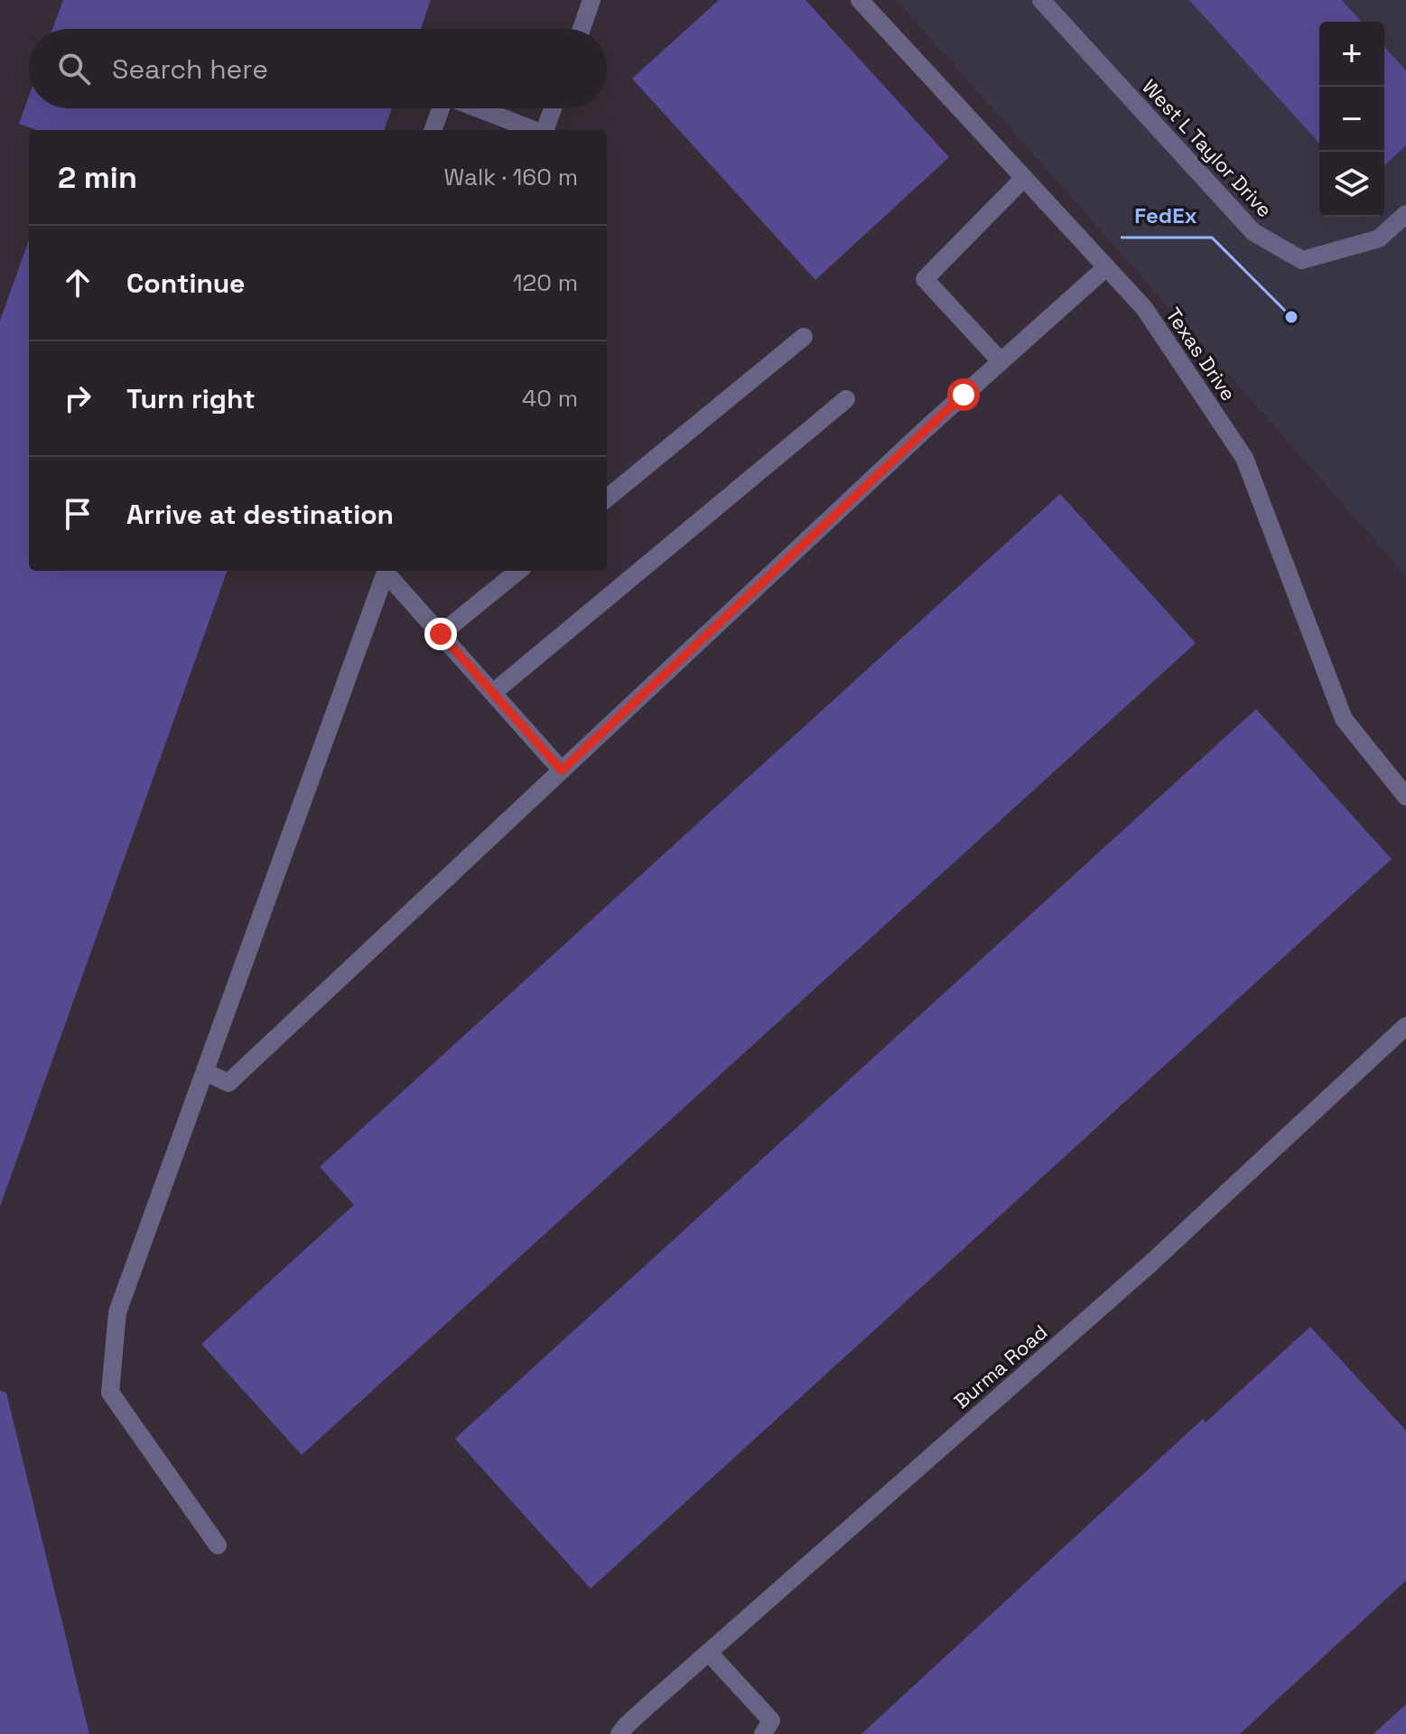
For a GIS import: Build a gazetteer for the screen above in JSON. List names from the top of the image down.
{
  "streets": {
    "street": ["West L Taylor Drive", "Texas Drive", "Burma Road"]
  },
  "places": ["FedEx"],
  "page": {
    "map_buttons": ["+", "−"],
    "search": "Search here",
    "heading": ["2 min", "Walk · 160 m"],
    "list": [
      ["Continue", "120 m"],
      ["Turn right", "40 m"],
      "Arrive at destination"
    ]
  }
}
